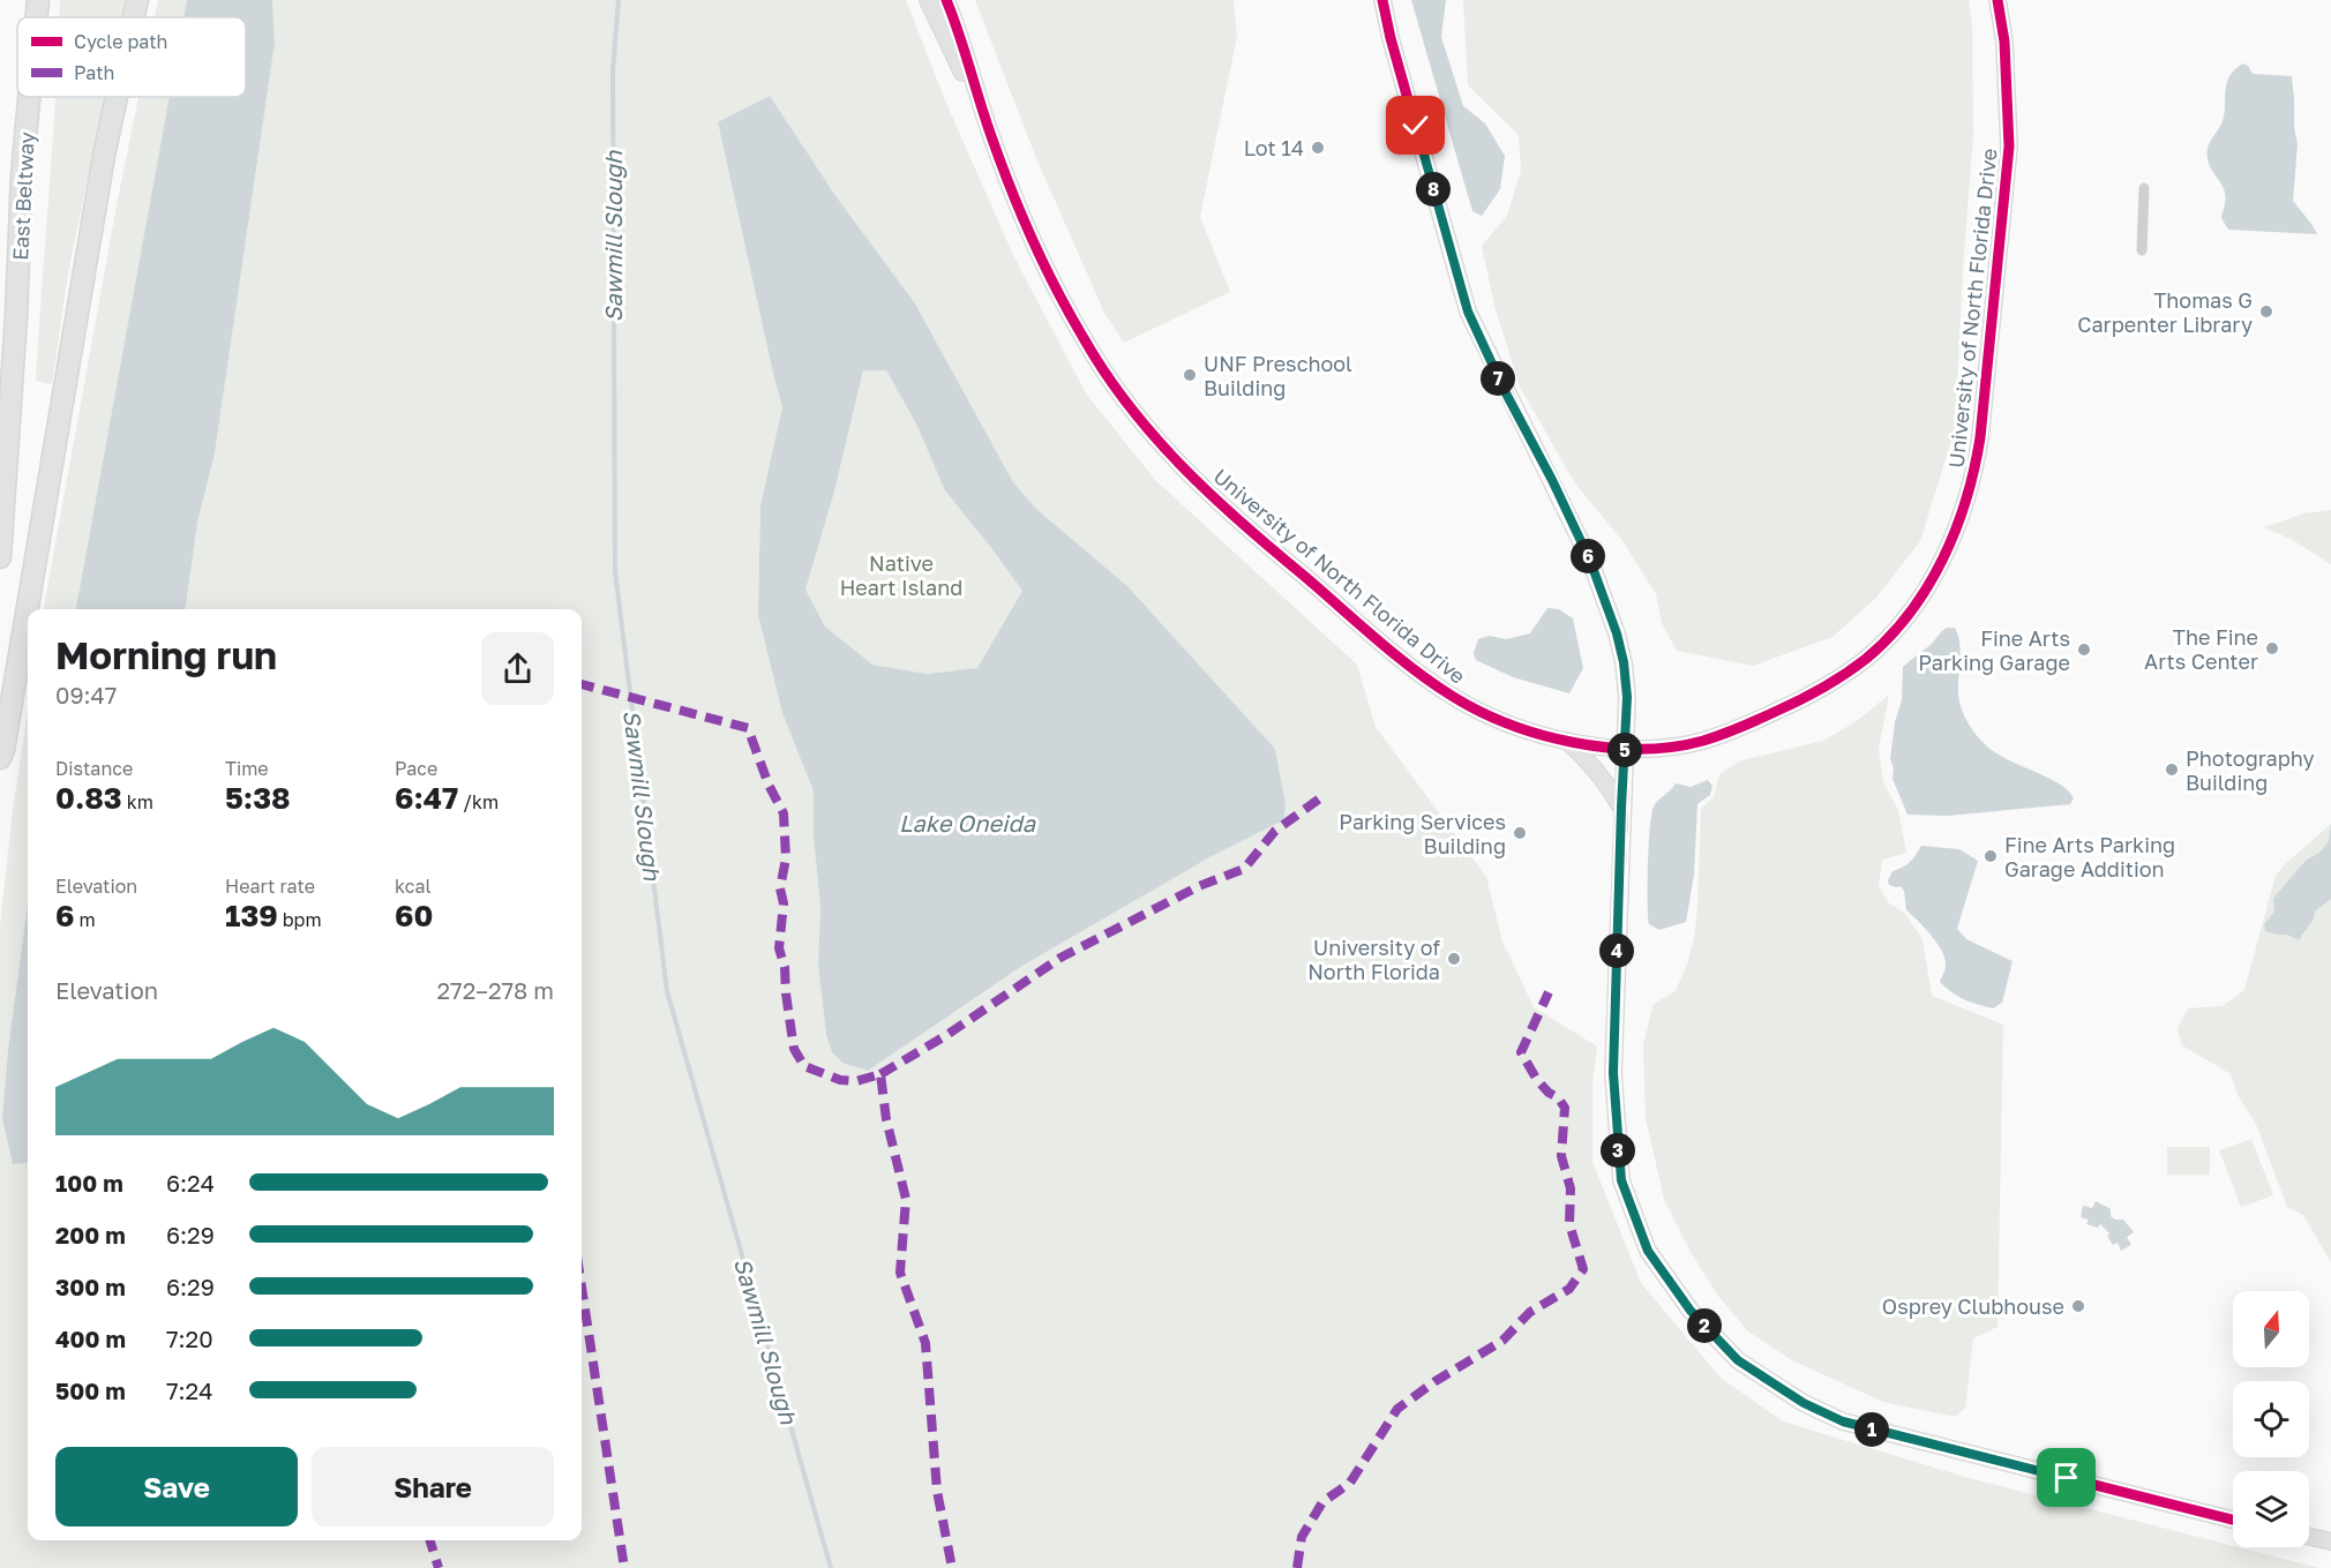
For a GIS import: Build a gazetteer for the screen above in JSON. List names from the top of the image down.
{
  "streets": {
    "highway": ["East Beltway"],
    "street": ["University of North Florida Drive"]
  },
  "water": ["Sawmill Slough", "Lake Oneida"],
  "parks": ["Native Heart Island"],
  "places": [
    "Lot 14",
    "Thomas G Carpenter Library",
    "UNF Preschool Building",
    "The Fine Arts Center",
    "Fine Arts Parking Garage",
    "Photography Building",
    "Parking Services Building",
    "Fine Arts Parking Garage Addition",
    "University of North Florida",
    "Osprey Clubhouse"
  ],
  "legend": ["Cycle path", "Path"],
  "north": "top",
  "page": {
    "pins": [
      "8",
      "7",
      "6",
      "5",
      "4",
      "3",
      "2",
      "1"
    ],
    "heading": ["Morning run", "09:47"],
    "stats": [
      ["Distance", "0.83 km"],
      ["Time", "5:38"],
      ["Pace", "6:47 /km"],
      ["Elevation", "6 m"],
      ["Heart rate", "139 bpm"],
      ["kcal", "60"]
    ],
    "chart": ["Elevation", "272–278 m"],
    "list": [
      {
        "name": "100 m",
        "note": "6:24"
      },
      {
        "name": "200 m",
        "note": "6:29"
      },
      {
        "name": "300 m",
        "note": "6:29"
      },
      {
        "name": "400 m",
        "note": "7:20"
      },
      {
        "name": "500 m",
        "note": "7:24"
      }
    ],
    "buttons": ["Save", "Share"]
  }
}
